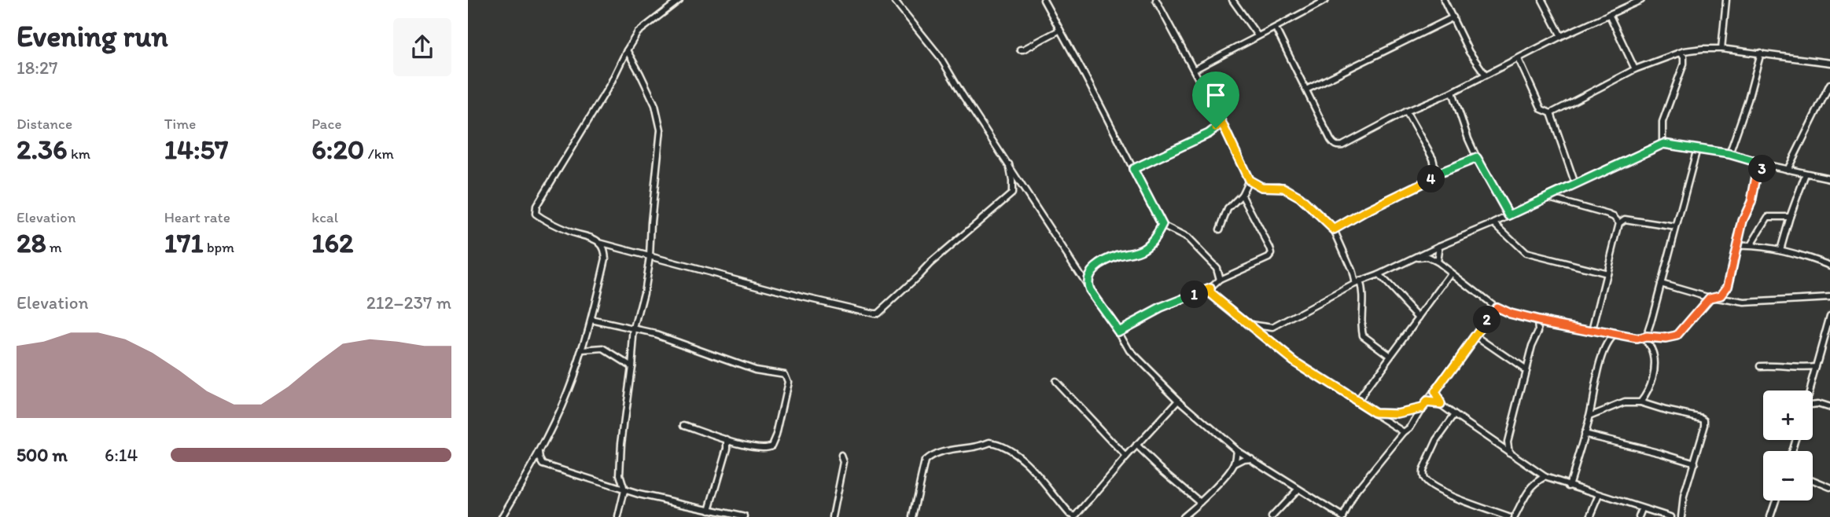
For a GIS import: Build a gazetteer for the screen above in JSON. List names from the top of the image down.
{
  "page": {
    "heading": ["Evening run", "18:27"],
    "stats": [
      ["Distance", "2.36 km"],
      ["Time", "14:57"],
      ["Pace", "6:20 /km"],
      ["Elevation", "28 m"],
      ["Heart rate", "171 bpm"],
      ["kcal", "162"]
    ],
    "pins": [
      "3",
      "4",
      "1",
      "2"
    ],
    "chart": ["Elevation", "212–237 m"],
    "map_buttons": ["+", "−"],
    "list": [
      {
        "name": "500 m",
        "note": "6:14"
      }
    ]
  }
}
